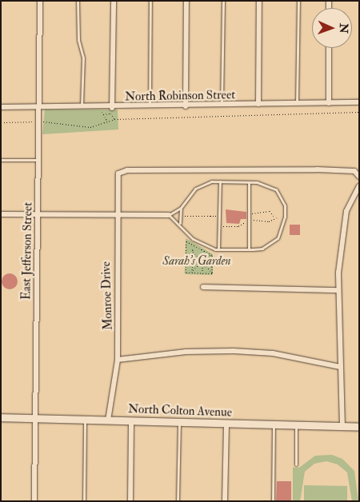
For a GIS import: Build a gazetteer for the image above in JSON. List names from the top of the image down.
{
  "streets": {
    "street": [
      "North Robinson Street",
      "East Jefferson Street",
      "Monroe Drive",
      "North Colton Avenue"
    ]
  },
  "crossings": [
    ["North Robinson Street", "East Jefferson Street"],
    ["East Jefferson Street", "North Colton Avenue"],
    ["Monroe Drive", "North Colton Avenue"]
  ],
  "parks": ["Sarah's Garden"],
  "north": "right"
}
